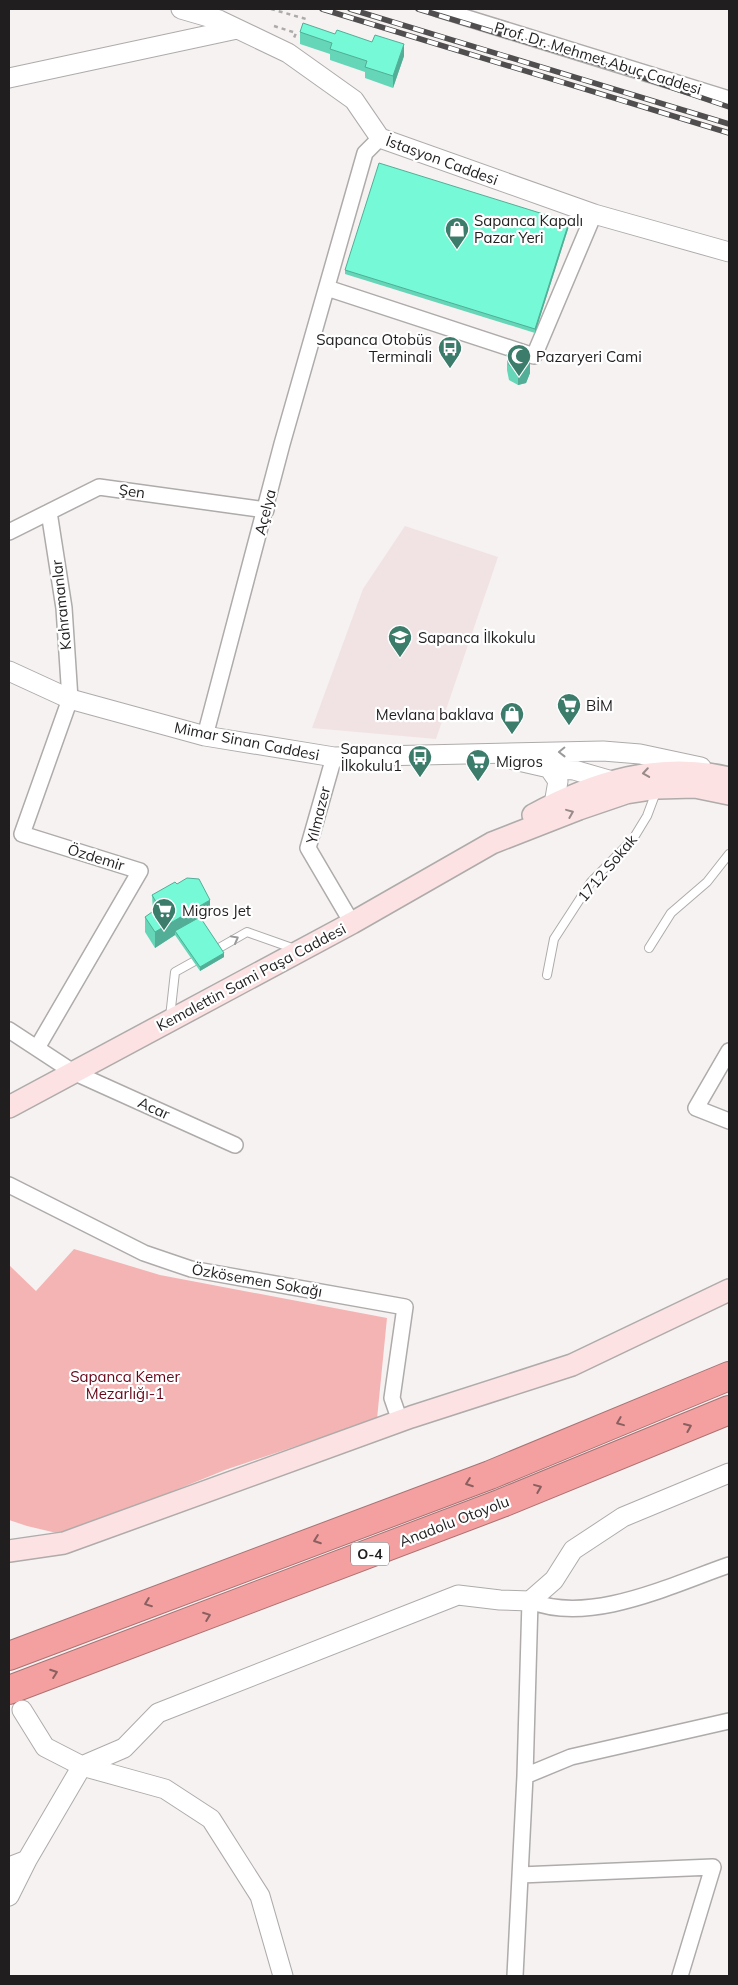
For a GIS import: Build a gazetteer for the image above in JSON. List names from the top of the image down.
{
  "streets": {
    "highway": ["Anadolu Otoyolu", "O-4"],
    "main road": ["Kemalettin Sami Paşa Caddesi"],
    "street": [
      "Prof. Dr. Mehmet Abuç Caddesi",
      "İstasyon Caddesi",
      "Şen",
      "Açelya",
      "Kahramanlar",
      "Mimar Sinan Caddesi",
      "Yılmazer",
      "Özdemir",
      "Acar",
      "Özkösemen Sokağı"
    ],
    "lane": ["1712 Sokak"]
  },
  "crossings": [
    ["İstasyon Caddesi", "Açelya"],
    ["Şen", "Açelya"],
    ["Şen", "Kahramanlar"],
    ["Açelya", "Mimar Sinan Caddesi"],
    ["Kahramanlar", "Mimar Sinan Caddesi"],
    ["Kahramanlar", "Özdemir"],
    ["Mimar Sinan Caddesi", "Yılmazer"],
    ["Mimar Sinan Caddesi", "Özdemir"],
    ["Yılmazer", "Kemalettin Sami Paşa Caddesi"],
    ["Özdemir", "Acar"],
    ["1712 Sokak", "Kemalettin Sami Paşa Caddesi"],
    ["Kemalettin Sami Paşa Caddesi", "Acar"]
  ],
  "parks": ["Sapanca Kemer Mezarlığı-1"],
  "places": {
    "shop": ["Sapanca Kapalı Pazar Yeri", "Mevlana baklava"],
    "bus stop": ["Sapanca Otobüs Terminali", "Sapanca İlkokulu1"],
    "mosque": ["Pazaryeri Cami"],
    "school or university": ["Sapanca İlkokulu"],
    "supermarket": ["BİM", "Migros", "Migros Jet"]
  }
}
